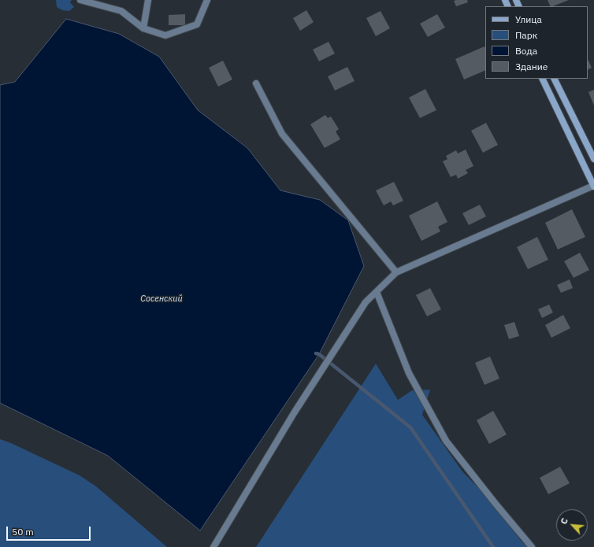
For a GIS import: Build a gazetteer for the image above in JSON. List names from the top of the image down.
{
  "water": ["Сосенский"],
  "legend": [
    "Улица",
    "Парк",
    "Вода",
    "Здание"
  ],
  "scale_bar": "50 m",
  "north": "top left"
}
